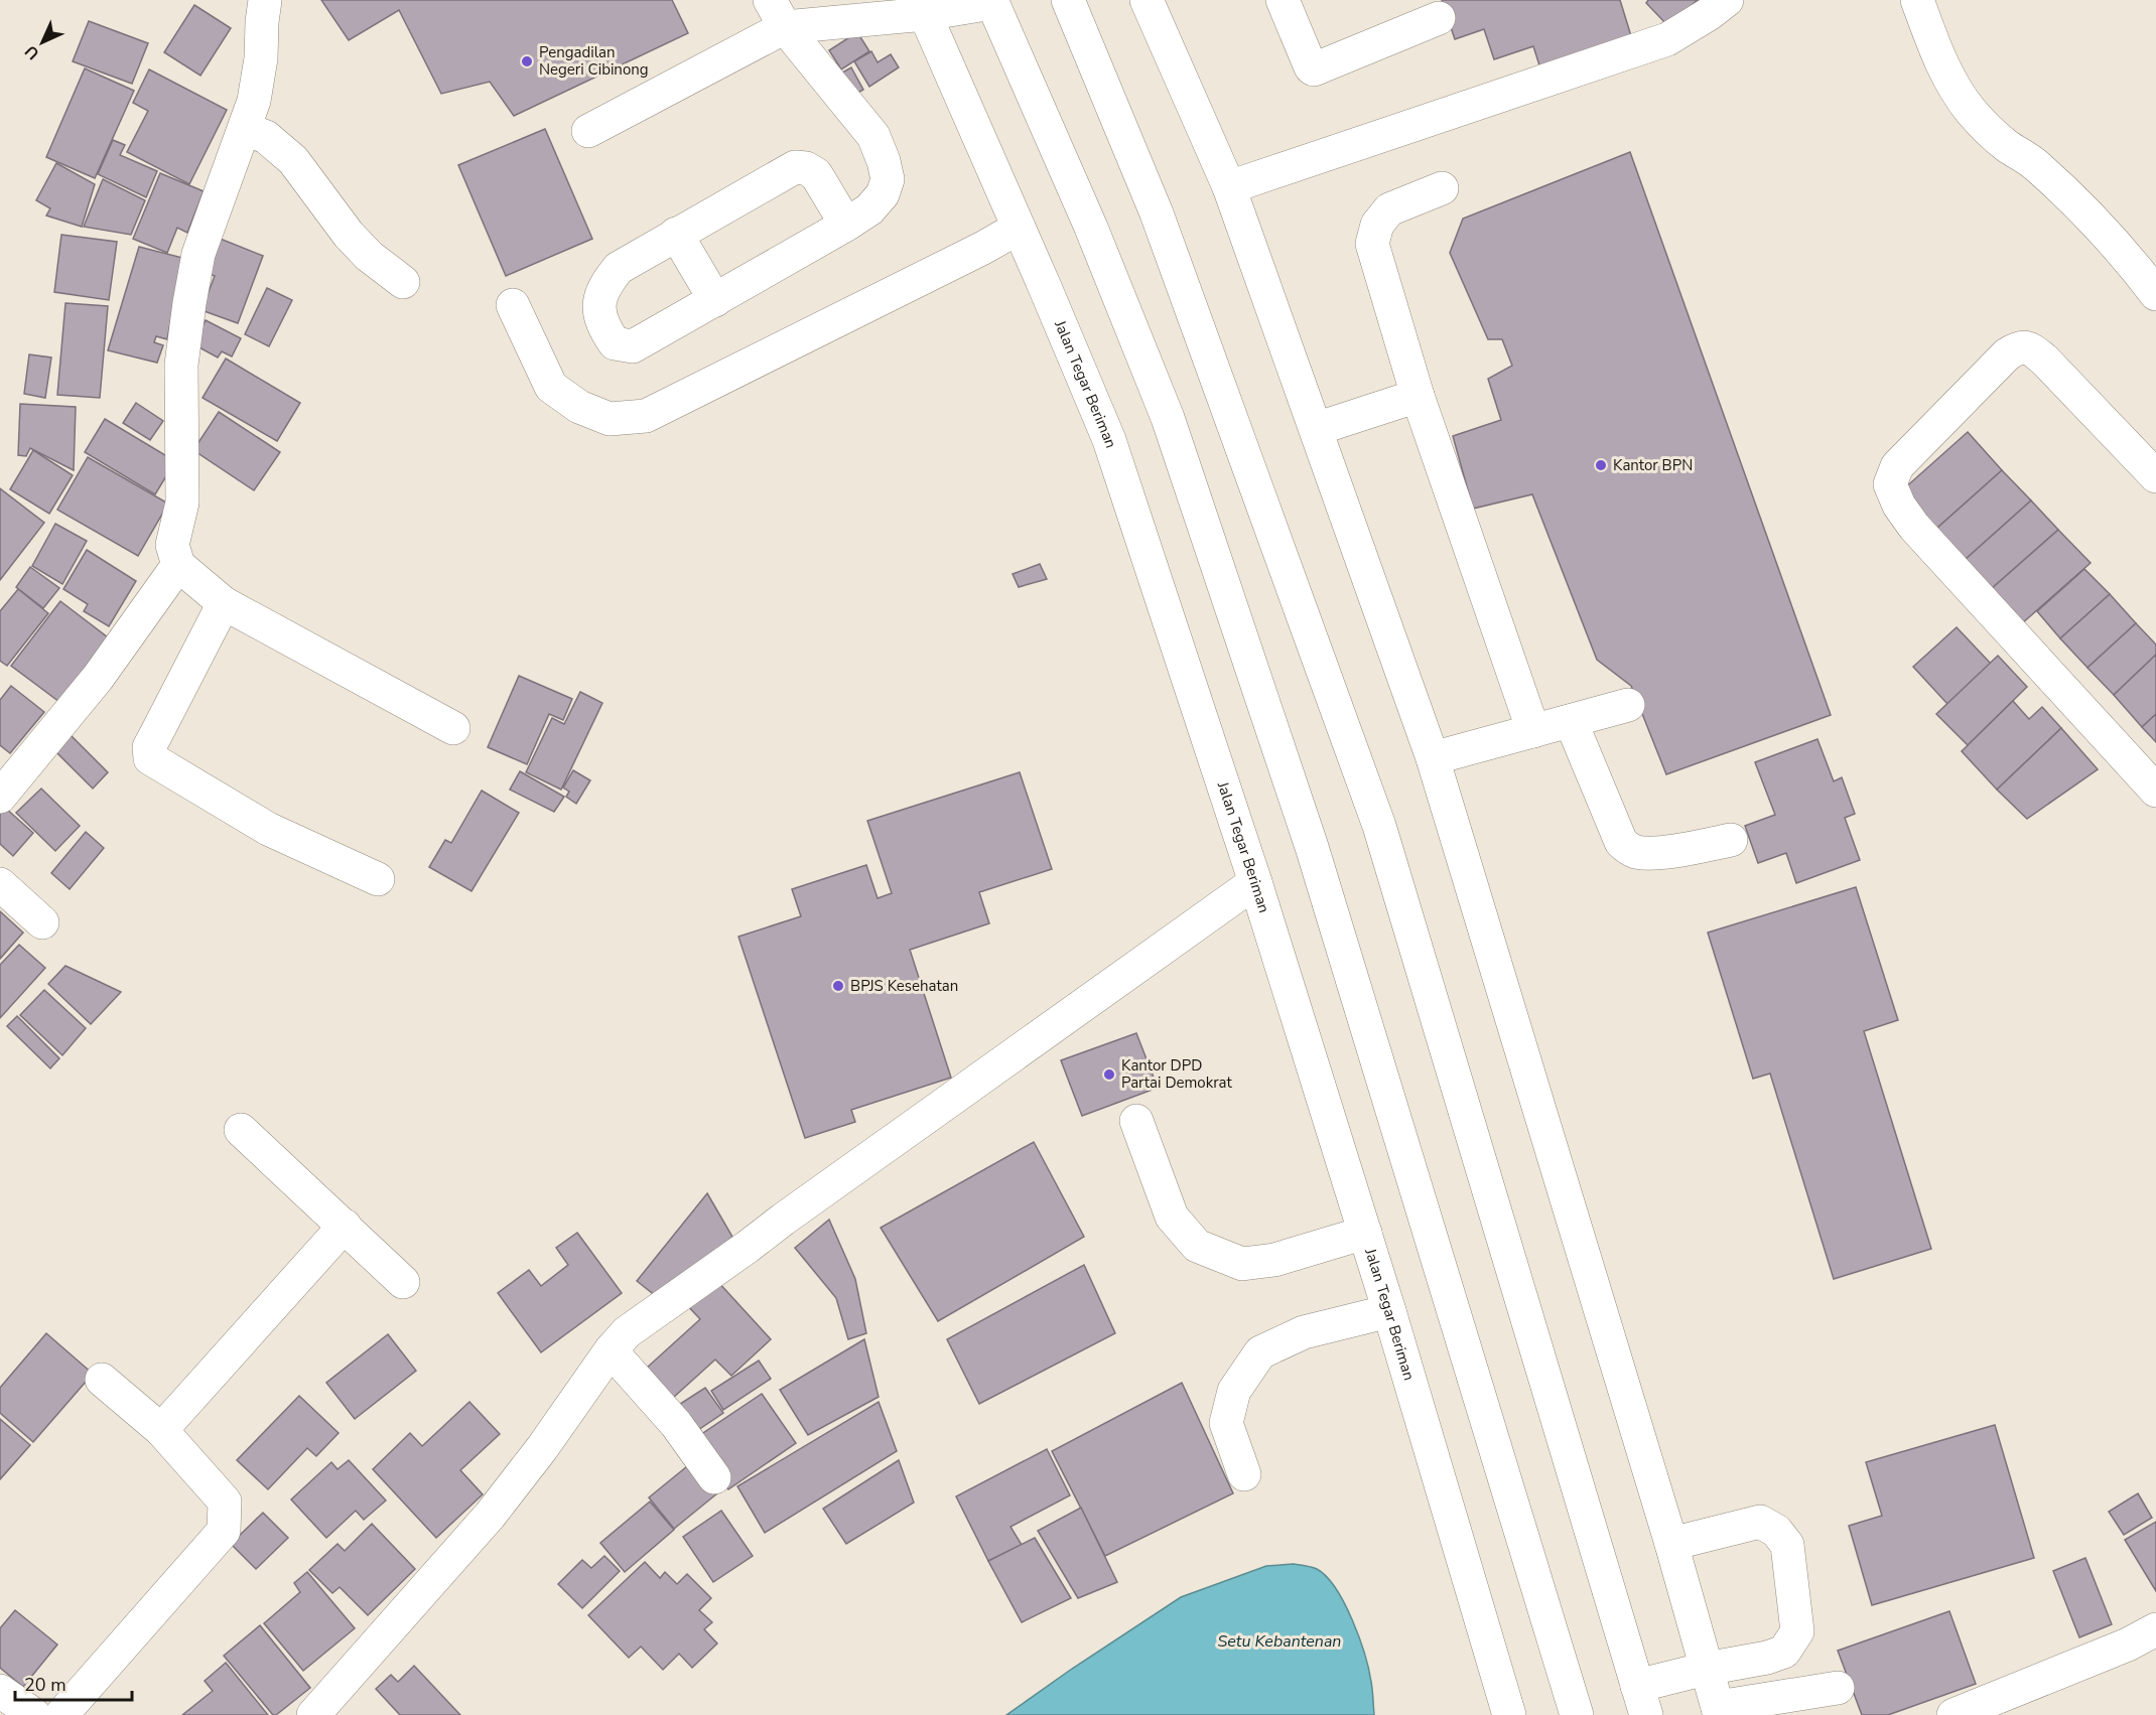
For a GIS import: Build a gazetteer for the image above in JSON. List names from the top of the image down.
{
  "streets": {
    "main road": ["Jalan Tegar Beriman"]
  },
  "water": ["Setu Kebantenan"],
  "places": [
    "Pengadilan Negeri Cibinong",
    "Kantor BPN",
    "BPJS Kesehatan",
    "Kantor DPD Partai Demokrat"
  ],
  "scale_bar": "20 m",
  "north": "bottom left"
}
